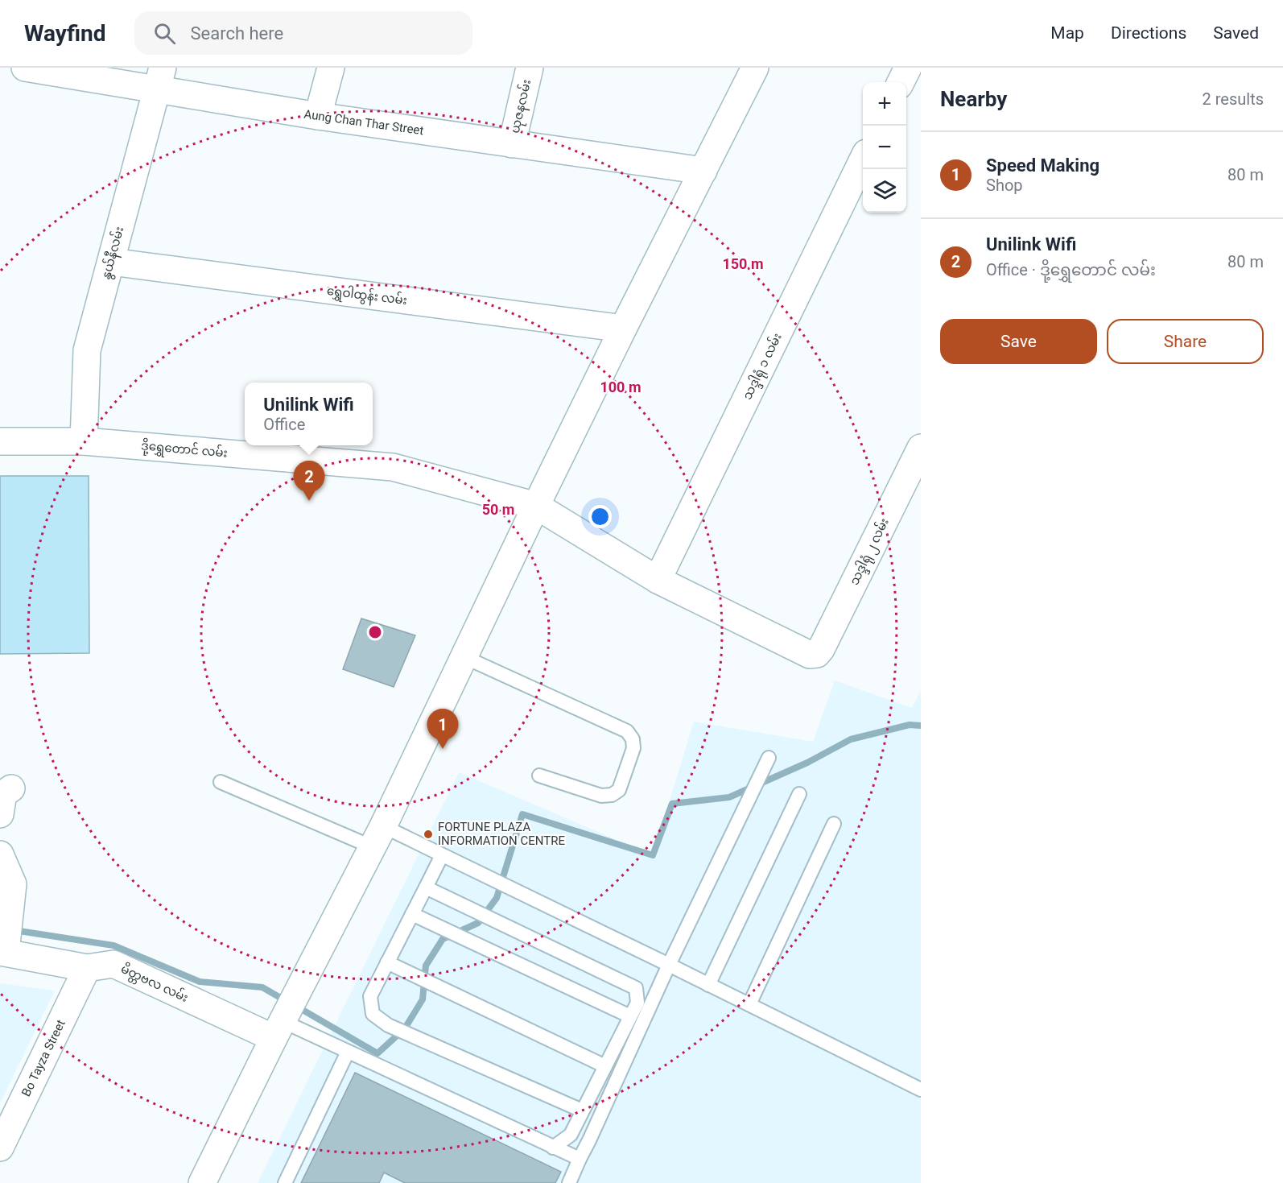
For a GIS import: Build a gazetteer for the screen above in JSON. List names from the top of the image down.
{
  "streets": {
    "street": [
      "ယုဇနလမ်း",
      "Aung Chan Thar Street",
      "နွယ်နီလမ်း",
      "ရွှေဝါထွန်း လမ်း",
      "သဒ္ဒါရုံ ၁ လမ်း",
      "ဒို့ရွှေတောင် လမ်း",
      "သဒ္ဒါရုံ ၂ လမ်း",
      "မိတ္တဗလ လမ်း",
      "Bo Tayza Street"
    ]
  },
  "crossings": [
    ["ယုဇနလမ်း", "Aung Chan Thar Street"],
    ["Aung Chan Thar Street", "နွယ်နီလမ်း"],
    ["နွယ်နီလမ်း", "ရွှေဝါထွန်း လမ်း"],
    ["နွယ်နီလမ်း", "ဒို့ရွှေတောင် လမ်း"],
    ["သဒ္ဒါရုံ ၁ လမ်း", "ဒို့ရွှေတောင် လမ်း"],
    ["ဒို့ရွှေတောင် လမ်း", "သဒ္ဒါရုံ ၂ လမ်း"],
    ["မိတ္တဗလ လမ်း", "Bo Tayza Street"]
  ],
  "places": ["FORTUNE PLAZA INFORMATION CENTRE"],
  "page": {
    "header": "Wayfind",
    "search": "Search here",
    "nav": ["Map", "Directions", "Saved"],
    "heading": ["Nearby", "2 results"],
    "map_buttons": ["+", "−"],
    "list": [
      {
        "mark": "1",
        "name": "Speed Making",
        "note": "Shop",
        "value": "80 m"
      },
      {
        "mark": "2",
        "name": "Unilink Wifi",
        "note": "Office · ဒို့ရွှေတောင် လမ်း",
        "value": "80 m"
      }
    ],
    "buttons": ["Save", "Share"],
    "popup": ["Unilink Wifi", "Office"],
    "pins": ["2", "1"]
  },
  "rings": ["150 m", "100 m", "50 m"]
}
